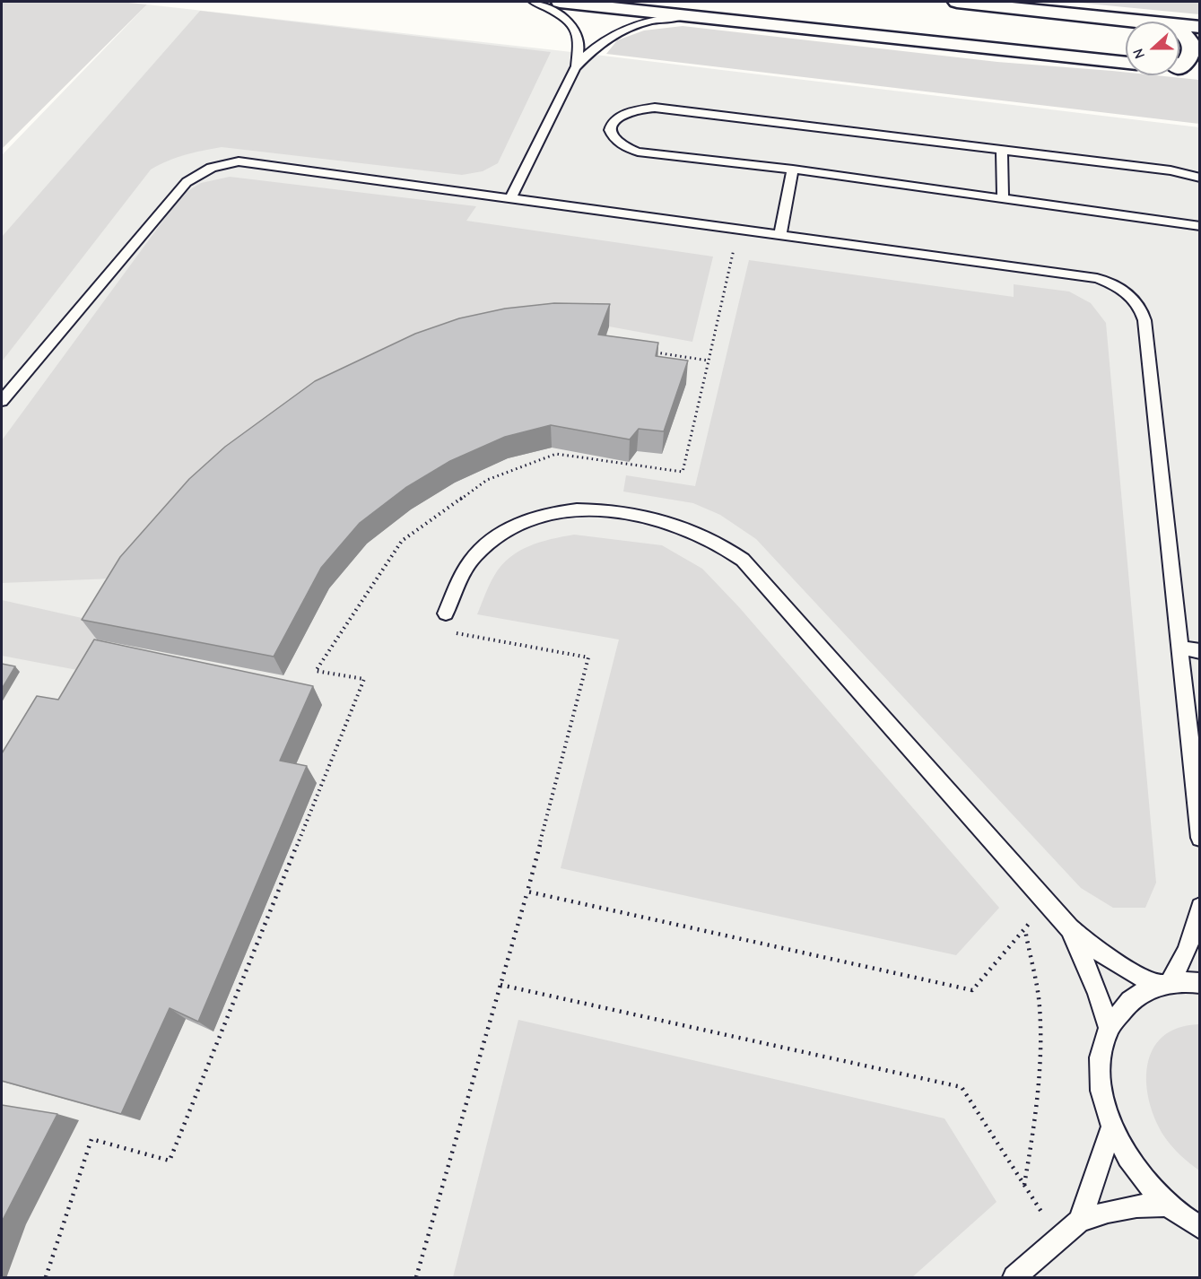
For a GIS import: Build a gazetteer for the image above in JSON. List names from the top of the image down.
{
  "north": "left"
}
